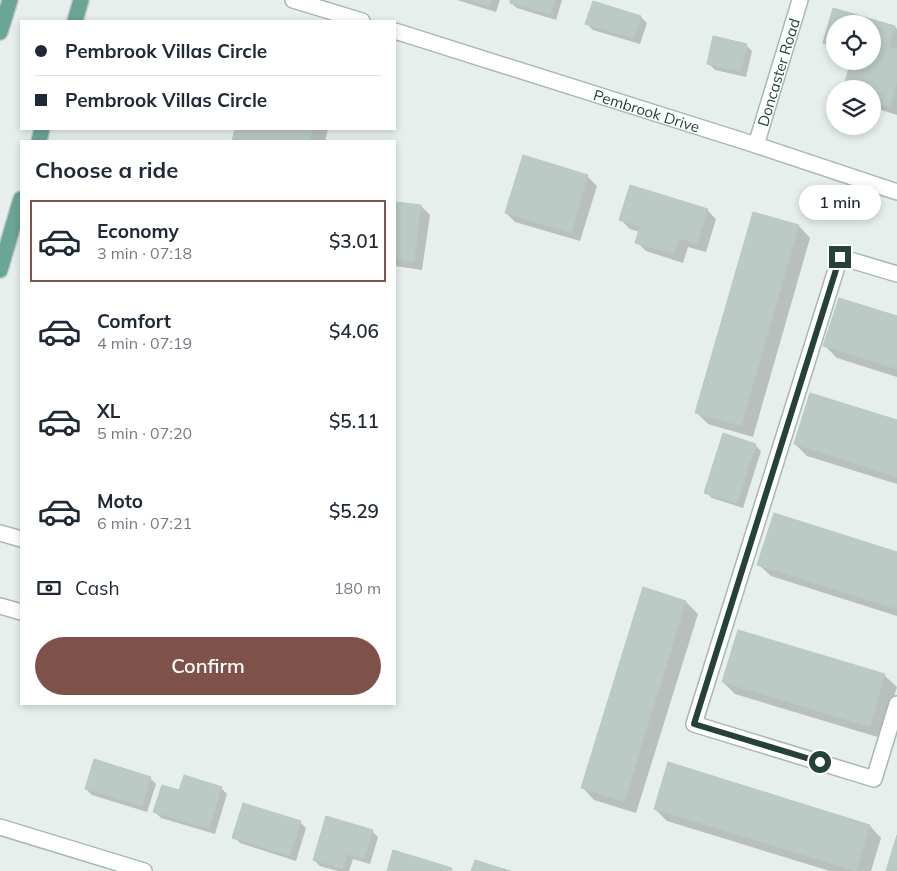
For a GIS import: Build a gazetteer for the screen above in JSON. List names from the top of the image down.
{
  "streets": {
    "street": ["Doncaster Road", "Pembrook Drive"]
  },
  "crossings": [
    ["Doncaster Road", "Pembrook Drive"]
  ],
  "page": {
    "banner": ["Pembrook Villas Circle", "Pembrook Villas Circle"],
    "heading": "Choose a ride",
    "bubble": "1 min",
    "list": [
      {
        "name": "Economy",
        "note": "3 min · 07:18",
        "value": "$3.01"
      },
      {
        "name": "Comfort",
        "note": "4 min · 07:19",
        "value": "$4.06"
      },
      {
        "name": "XL",
        "note": "5 min · 07:20",
        "value": "$5.11"
      },
      {
        "name": "Moto",
        "note": "6 min · 07:21",
        "value": "$5.29"
      }
    ],
    "pay": ["Cash", "180 m"],
    "buttons": "Confirm"
  }
}
